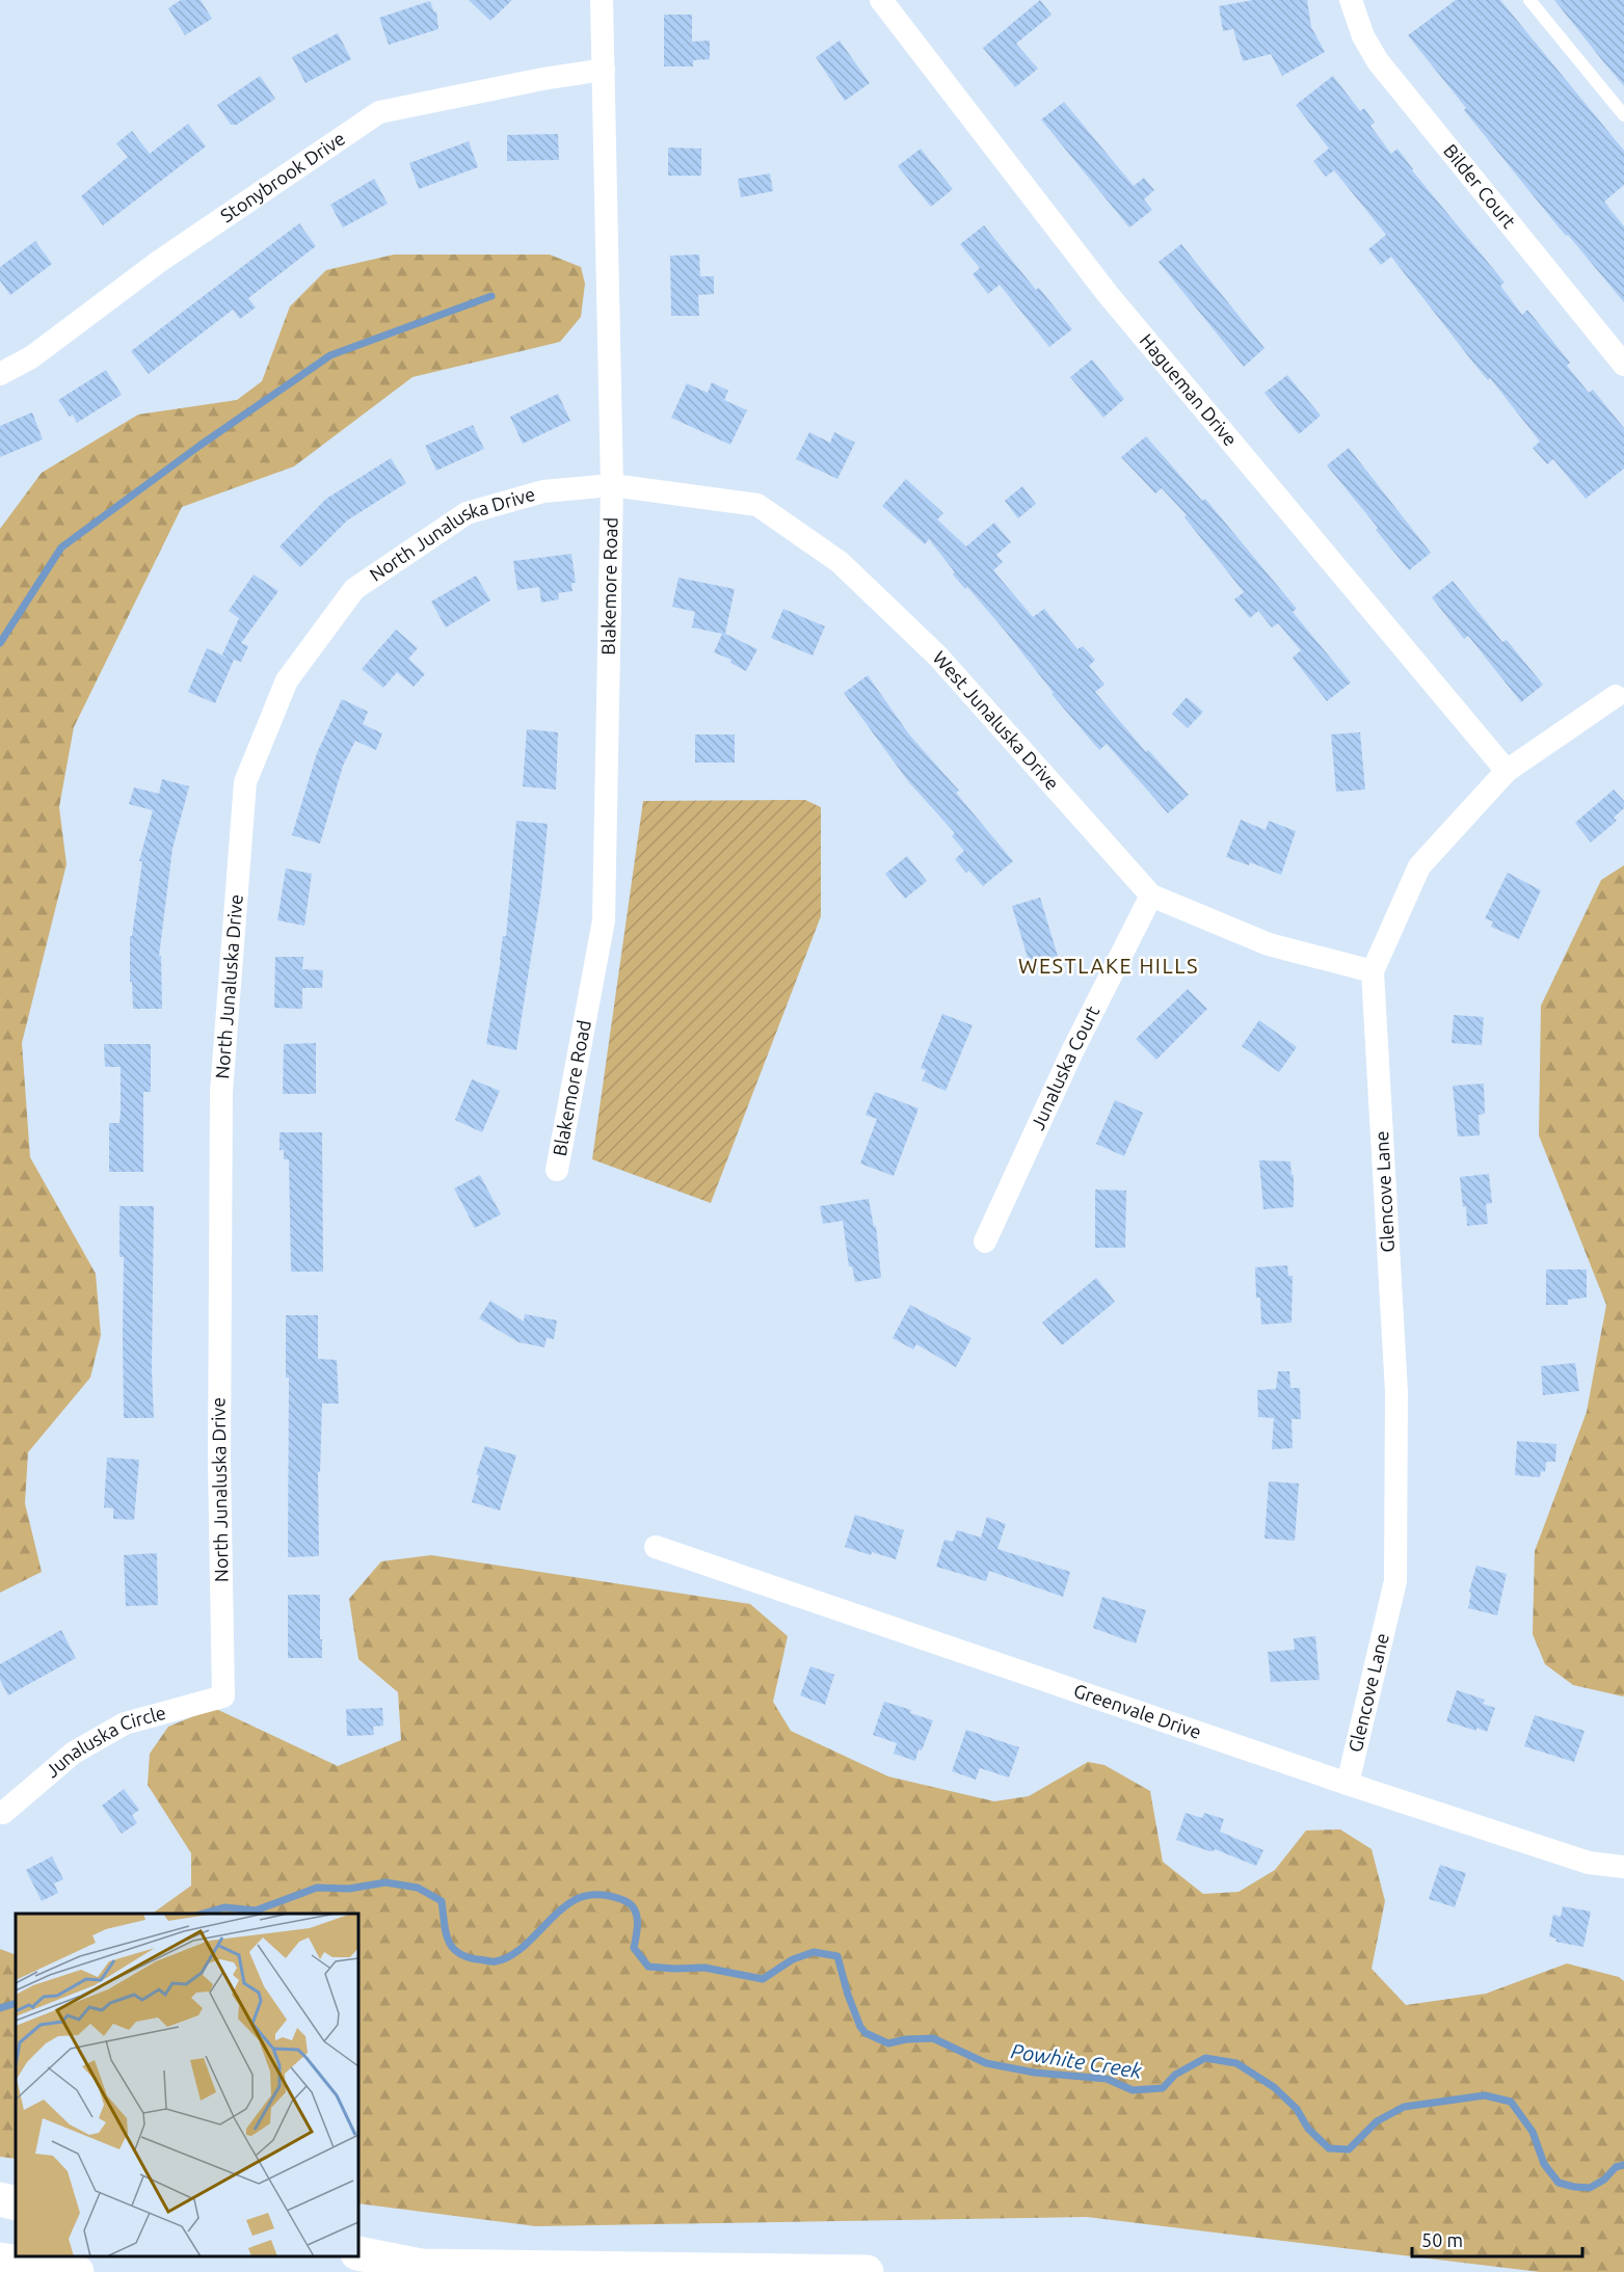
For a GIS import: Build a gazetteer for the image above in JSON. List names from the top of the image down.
{
  "streets": {
    "street": [
      "Stonybrook Drive",
      "Bilder Court",
      "Hagueman Drive",
      "North Junaluska Drive",
      "Blakemore Road",
      "West Junaluska Drive",
      "Junaluska Court",
      "Glencove Lane",
      "Greenvale Drive",
      "Junaluska Circle"
    ]
  },
  "crossings": [
    ["Stonybrook Drive", "Blakemore Road"],
    ["Hagueman Drive", "Glencove Lane"],
    ["North Junaluska Drive", "Blakemore Road"],
    ["North Junaluska Drive", "West Junaluska Drive"],
    ["North Junaluska Drive", "Junaluska Circle"],
    ["Blakemore Road", "West Junaluska Drive"],
    ["West Junaluska Drive", "Junaluska Court"],
    ["West Junaluska Drive", "Glencove Lane"],
    ["Glencove Lane", "Greenvale Drive"]
  ],
  "districts": ["WESTLAKE HILLS"],
  "water": ["Powhite Creek"],
  "scale_bar": "50 m"
}
